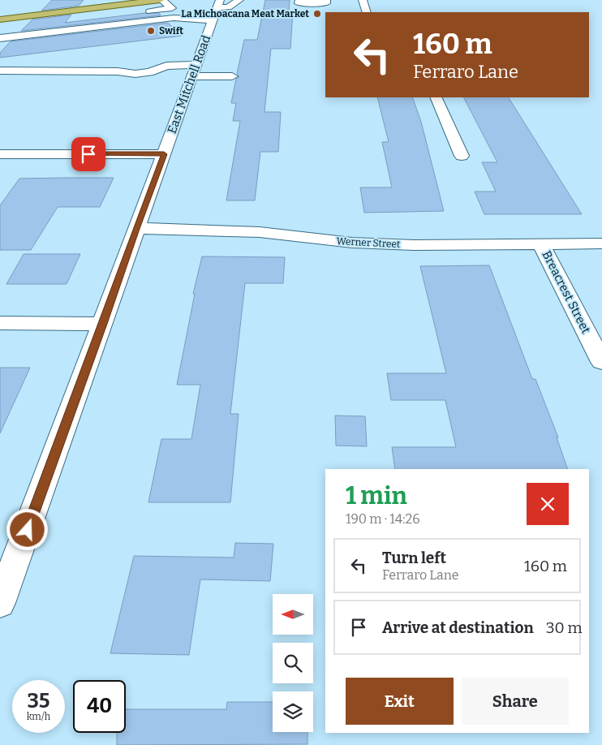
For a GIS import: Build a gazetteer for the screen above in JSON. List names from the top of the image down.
{
  "streets": {
    "street": ["East Mitchell Road", "Werner Street", "Breacrest Street"]
  },
  "crossings": [
    ["East Mitchell Road", "Werner Street"],
    ["Werner Street", "Breacrest Street"]
  ],
  "places": ["La Michoacana Meat Market", "Swift"],
  "north": "left",
  "page": {
    "turn": ["160 m", "Ferraro Lane"],
    "heading": ["1 min", "190 m · 14:26"],
    "list": [
      {
        "name": "Turn left",
        "note": "Ferraro Lane",
        "value": "160 m"
      },
      {
        "name": "Arrive at destination",
        "value": "30 m"
      }
    ],
    "buttons": ["Exit", "Share"],
    "speed": "35 km/h",
    "limit": "40"
  }
}
